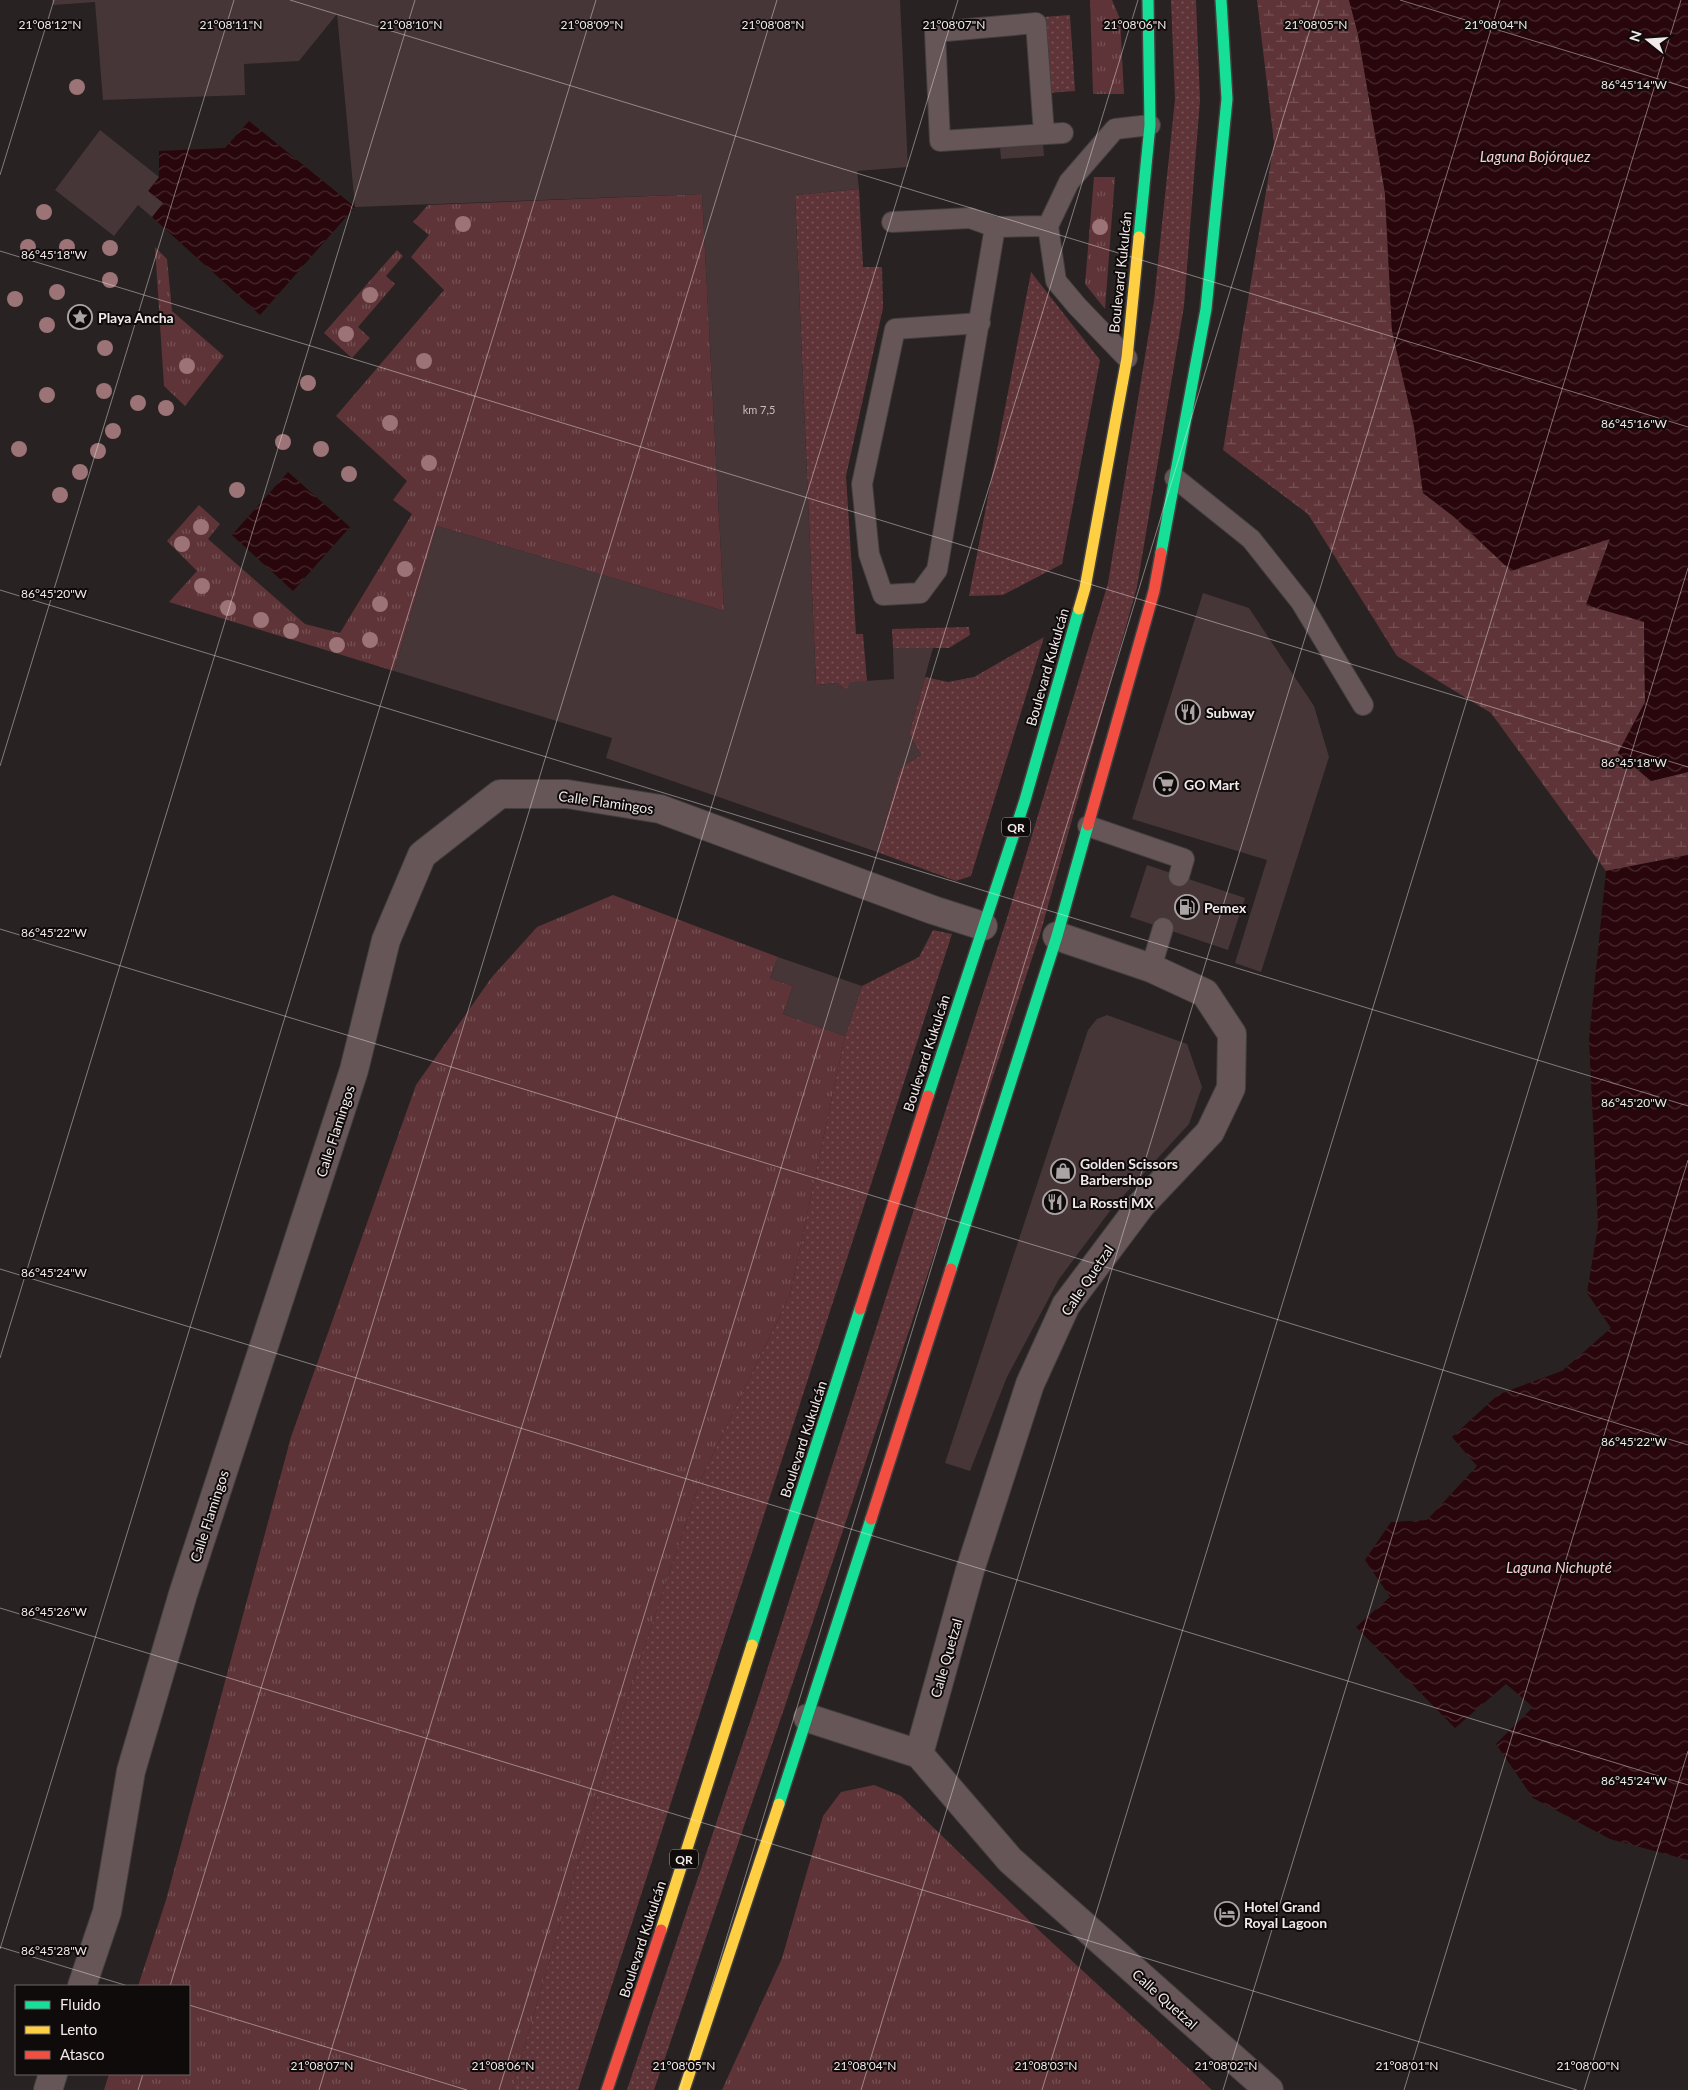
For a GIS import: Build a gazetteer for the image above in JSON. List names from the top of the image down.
{
  "streets": {
    "main road": ["Boulevard Kukulcán", "QR"],
    "street": ["Calle Flamingos", "Calle Quetzal"]
  },
  "crossings": [
    ["Boulevard Kukulcán", "Calle Flamingos"]
  ],
  "water": ["Laguna Bojórquez", "Laguna Nichupté"],
  "places": {
    "place": ["Playa Ancha"],
    "restaurant": ["Subway", "La Rossti MX"],
    "supermarket": ["GO Mart"],
    "fuel station": ["Pemex"],
    "shop": ["Golden Scissors Barbershop"],
    "hotel": ["Hotel Grand Royal Lagoon"]
  },
  "house_numbers": ["km 7,5"],
  "legend": ["Fluido", "Lento", "Atasco"],
  "north": "left",
  "coordinates": [
    "21°08'12\"N",
    "21°08'11\"N",
    "21°08'10\"N",
    "21°08'09\"N",
    "21°08'08\"N",
    "21°08'07\"N",
    "21°08'06\"N",
    "21°08'05\"N",
    "21°08'04\"N",
    "86°45'14\"W",
    "86°45'18\"W",
    "86°45'16\"W",
    "86°45'20\"W",
    "86°45'22\"W",
    "86°45'24\"W",
    "86°45'26\"W",
    "86°45'28\"W",
    "21°08'03\"N",
    "21°08'02\"N",
    "21°08'01\"N",
    "21°08'00\"N"
  ]
}
